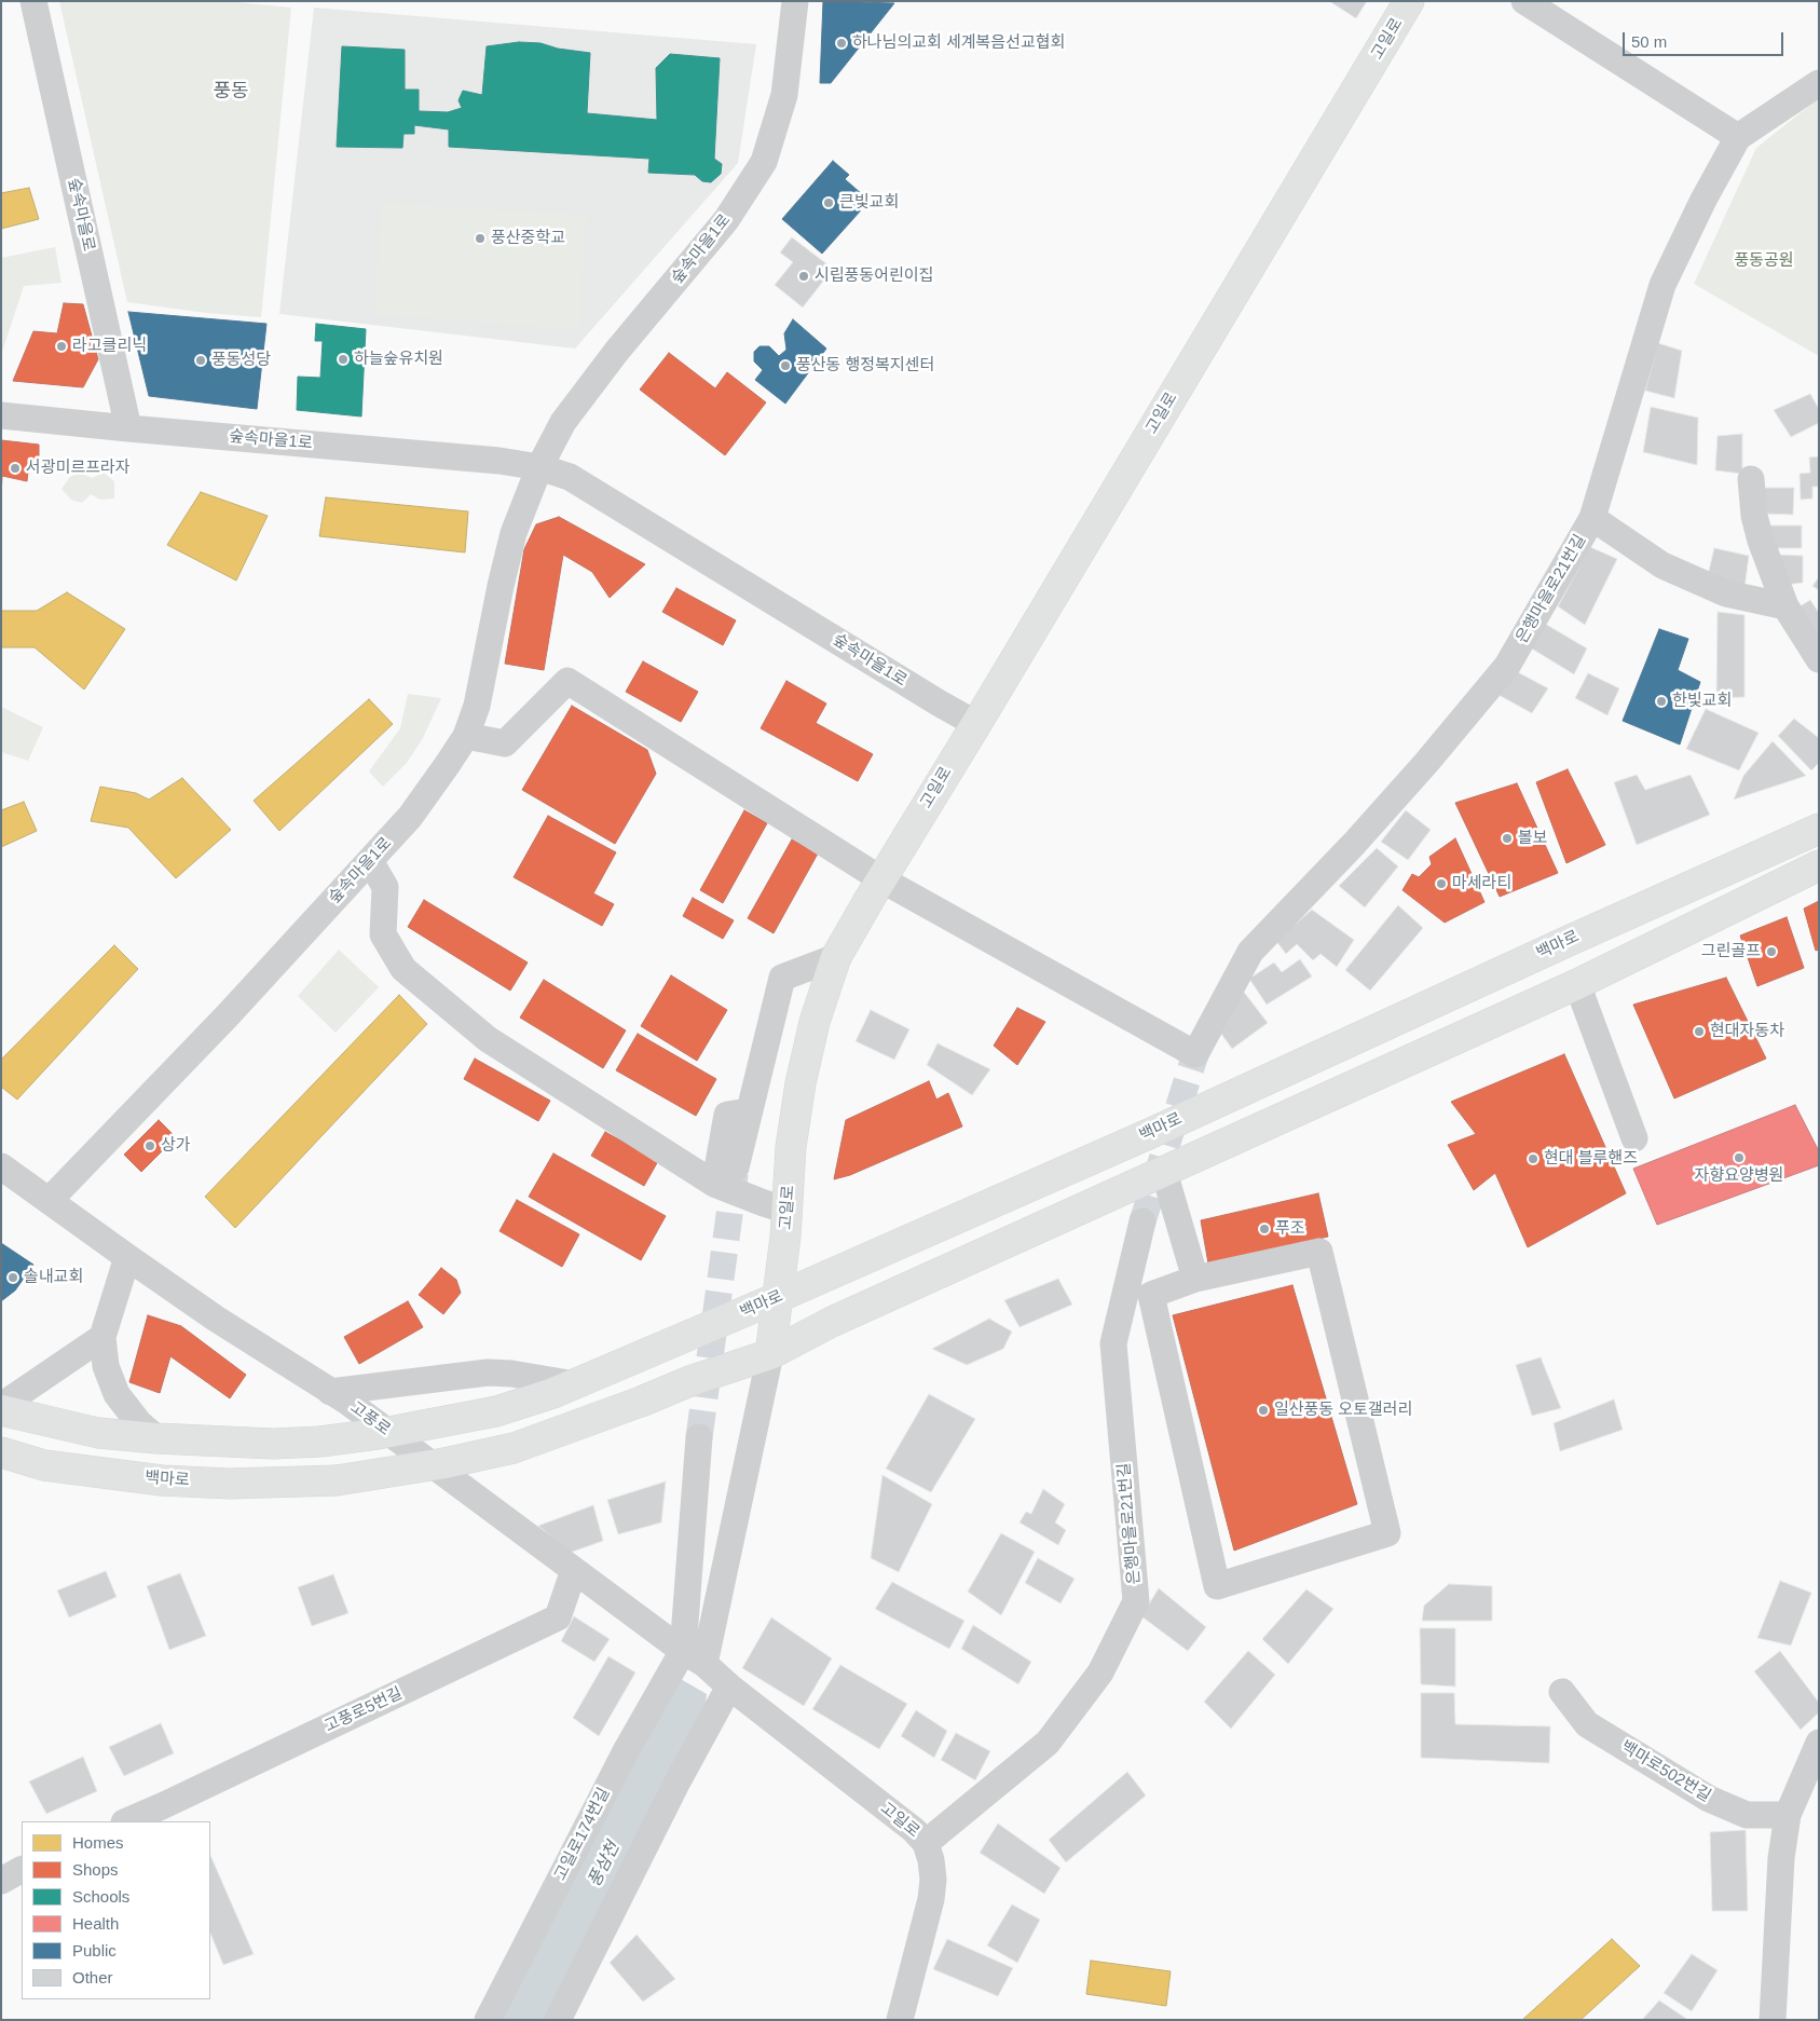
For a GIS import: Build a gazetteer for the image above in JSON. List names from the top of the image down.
{
  "streets": {
    "main road": ["고일로", "백마로"],
    "street": [
      "숲속마을로",
      "숲속마을1로",
      "은행마을로21번길",
      "고풍로",
      "고풍로5번길",
      "백마로502번길",
      "고일로174번길"
    ]
  },
  "crossings": [
    ["고일로", "숲속마을1로"],
    ["고일로", "은행마을로21번길"],
    ["고일로", "백마로"],
    ["고일로", "고풍로"],
    ["고일로", "고일로174번길"],
    ["숲속마을로", "숲속마을1로"],
    ["숲속마을1로", "고풍로"],
    ["고풍로", "고풍로5번길"],
    ["고풍로", "고일로174번길"]
  ],
  "districts": ["풍동"],
  "water": ["풍삼천"],
  "parks": ["풍동공원"],
  "places": [
    "하나님의교회 세계복음선교협회",
    "큰빛교회",
    "풍산중학교",
    "시립풍동어린이집",
    "라고클리닉",
    "하늘숲유치원",
    "풍동성당",
    "풍산동 행정복지센터",
    "서광미르프라자",
    "한빛교회",
    "볼보",
    "마세라티",
    "그린골프",
    "현대자동차",
    "상가",
    "자향요양병원",
    "현대 블루핸즈",
    "푸조",
    "솔내교회",
    "일산풍동 오토갤러리"
  ],
  "legend": [
    "Homes",
    "Shops",
    "Schools",
    "Health",
    "Public",
    "Other"
  ],
  "scale_bar": "50 m"
}
